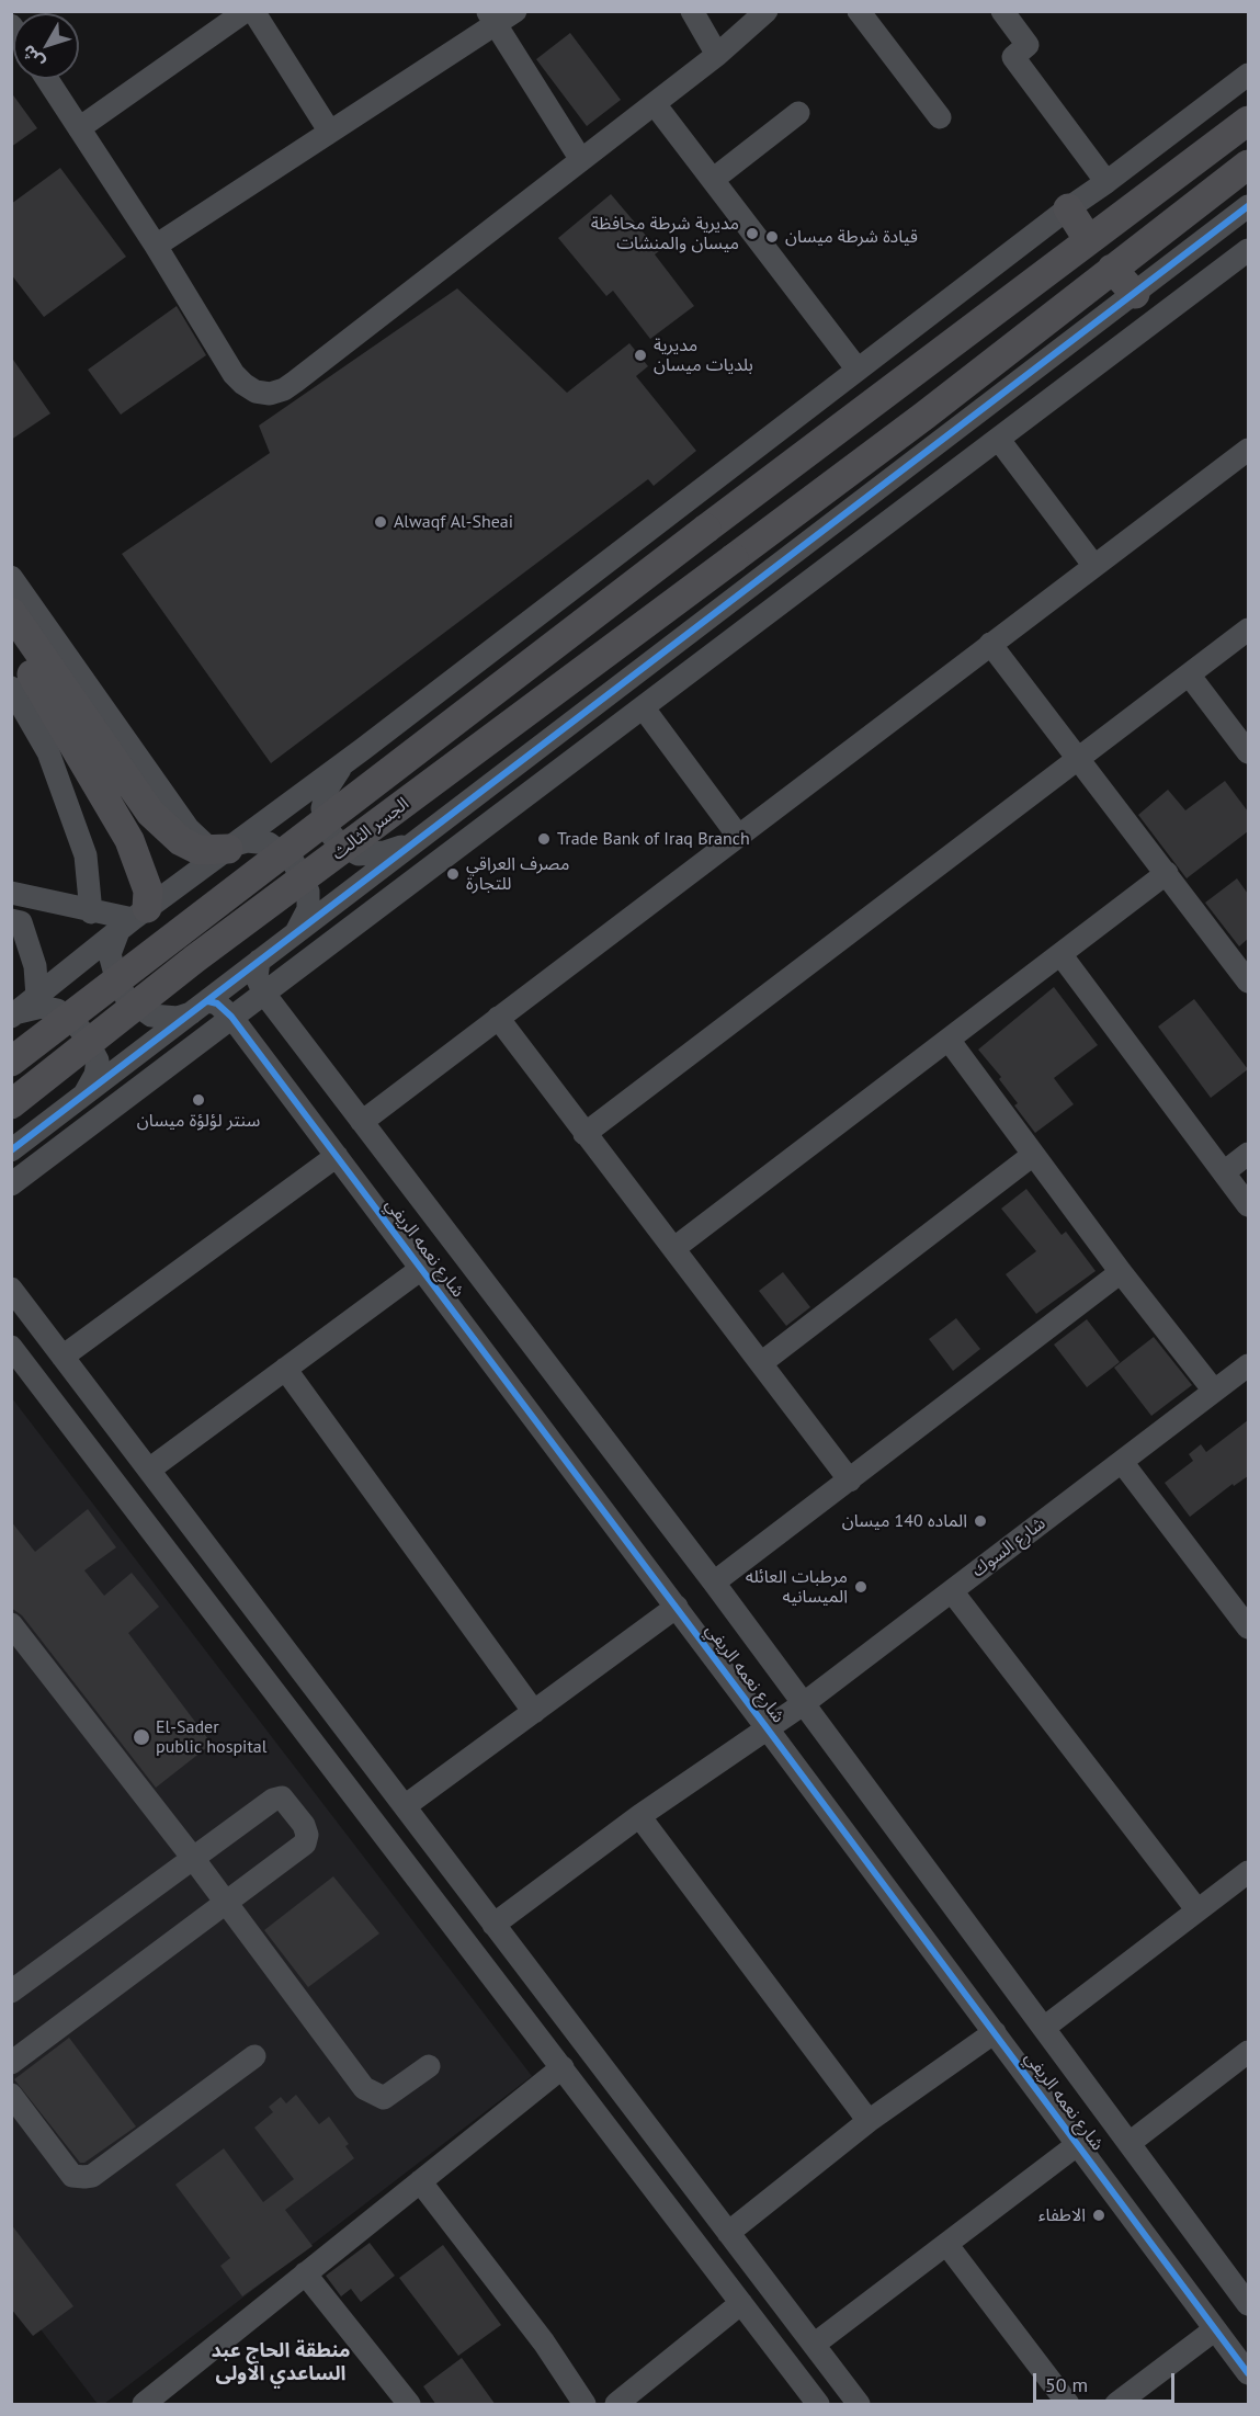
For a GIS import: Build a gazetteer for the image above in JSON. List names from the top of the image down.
{
  "streets": {
    "main road": ["الجسر الثالث"],
    "street": ["شارع نعمه الريفي", "شارع السوك"]
  },
  "crossings": [
    ["شارع نعمه الريفي", "شارع السوك"]
  ],
  "districts": ["منطقة الحاج عبد الساعدي الاولى"],
  "places": [
    "مديرية شرطة محافظة ميسان والمنشات",
    "قيادة شرطة ميسان",
    "مديرية بلديات ميسان",
    "Alwaqf Al-Sheai",
    "Trade Bank of Iraq Branch",
    "مصرف العراقي للتجارة",
    "سنتر لؤلؤة ميسان",
    "الماده 140 ميسان",
    "مرطبات العائله الميسانيه",
    "El-Sader public hospital",
    "الاطفاء"
  ],
  "scale_bar": "50 m",
  "north": "bottom left"
}
